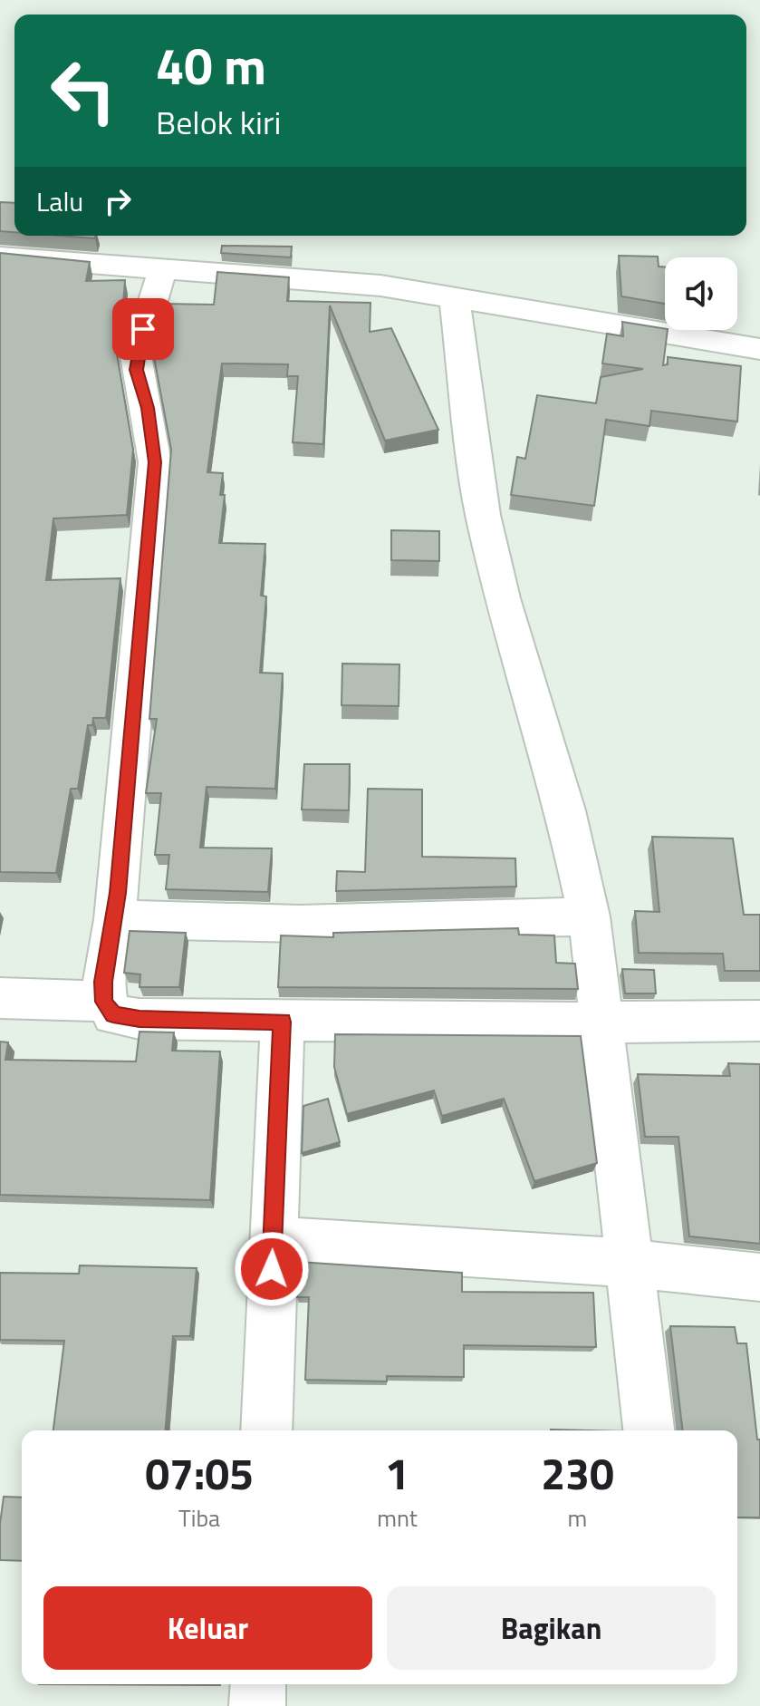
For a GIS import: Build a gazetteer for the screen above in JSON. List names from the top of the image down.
{
  "page": {
    "turn": ["40 m", "Belok kiri"],
    "then": "Lalu",
    "eta": [
      "07:05",
      "Tiba",
      "1",
      "mnt",
      "230",
      "m"
    ],
    "buttons": ["Keluar", "Bagikan"]
  }
}
